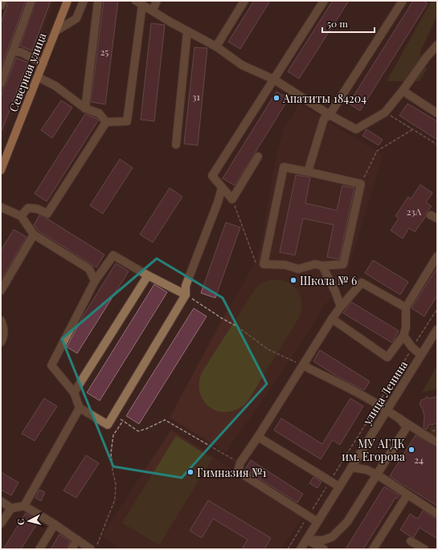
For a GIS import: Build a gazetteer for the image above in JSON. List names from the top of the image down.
{
  "streets": {
    "main road": ["Северная улица"],
    "street": ["улица Ленина"]
  },
  "places": [
    "Апатиты 184204",
    "Школа № 6",
    "МУ АГДК им. Егорова",
    "Гимназия №1"
  ],
  "house_numbers": [
    "25",
    "31",
    "23А",
    "24"
  ],
  "scale_bar": "50 m",
  "north": "left"
}
